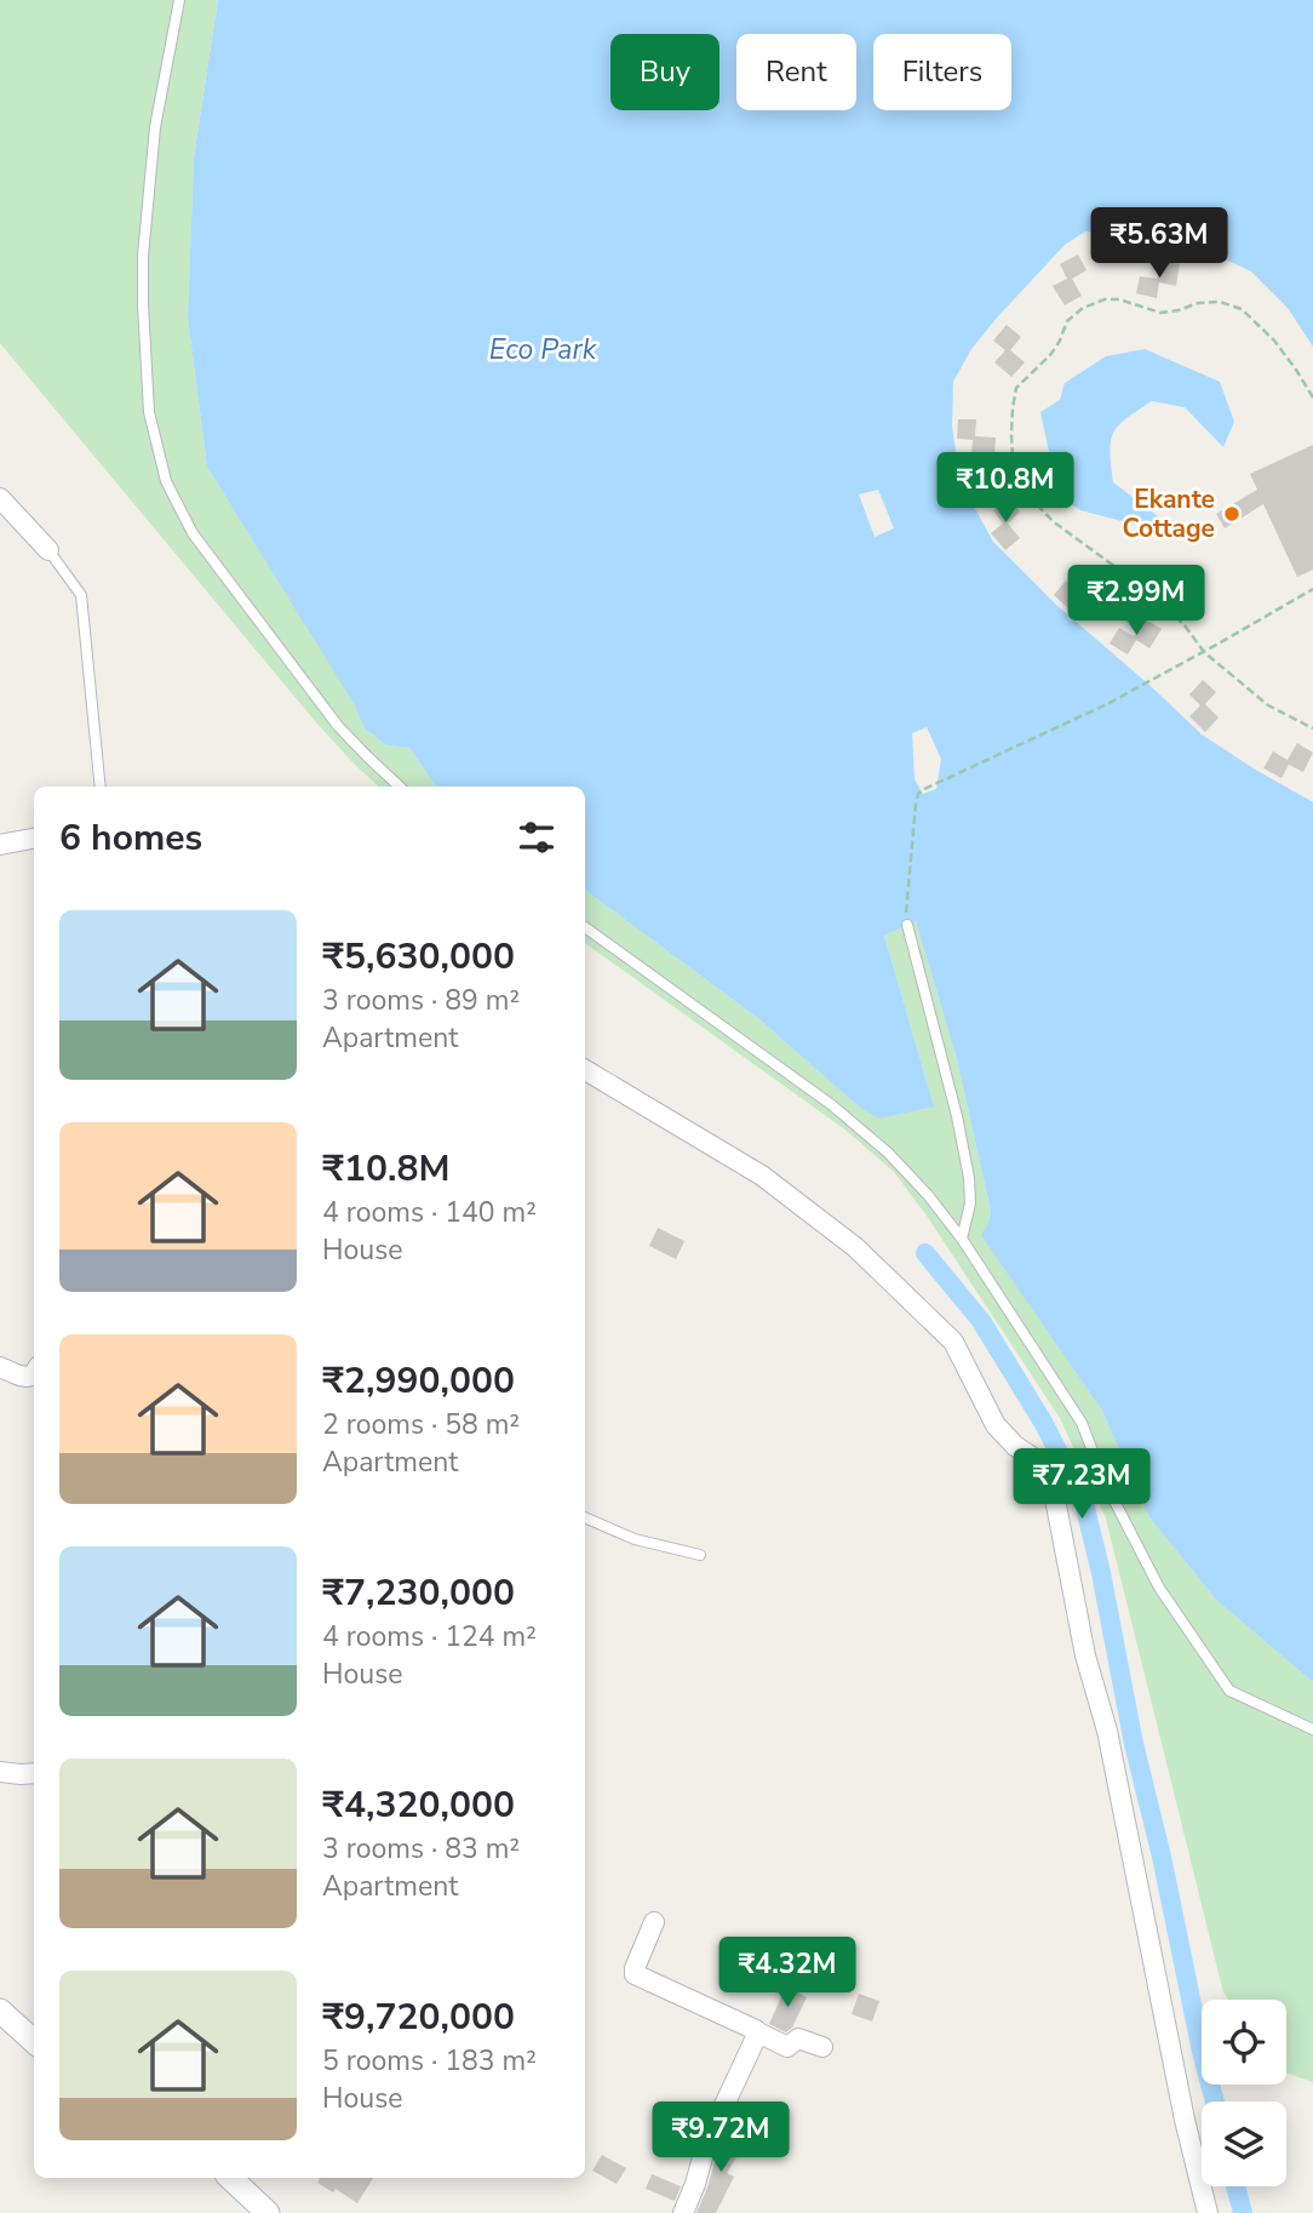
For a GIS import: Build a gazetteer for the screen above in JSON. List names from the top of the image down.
{
  "water": ["Eco Park"],
  "places": ["Ekante Cottage"],
  "page": {
    "chip": ["Buy", "Rent", "Filters"],
    "price": [
      "₹5.63M",
      "₹10.8M",
      "₹2.99M",
      "₹7.23M",
      "₹4.32M",
      "₹9.72M"
    ],
    "heading": "6 homes",
    "list": [
      {
        "name": "₹5,630,000",
        "note": "3 rooms · 89 m² · Apartment"
      },
      {
        "name": "₹10.8M",
        "note": "4 rooms · 140 m² · House"
      },
      {
        "name": "₹2,990,000",
        "note": "2 rooms · 58 m² · Apartment"
      },
      {
        "name": "₹7,230,000",
        "note": "4 rooms · 124 m² · House"
      },
      {
        "name": "₹4,320,000",
        "note": "3 rooms · 83 m² · Apartment"
      },
      {
        "name": "₹9,720,000",
        "note": "5 rooms · 183 m² · House"
      }
    ]
  }
}
